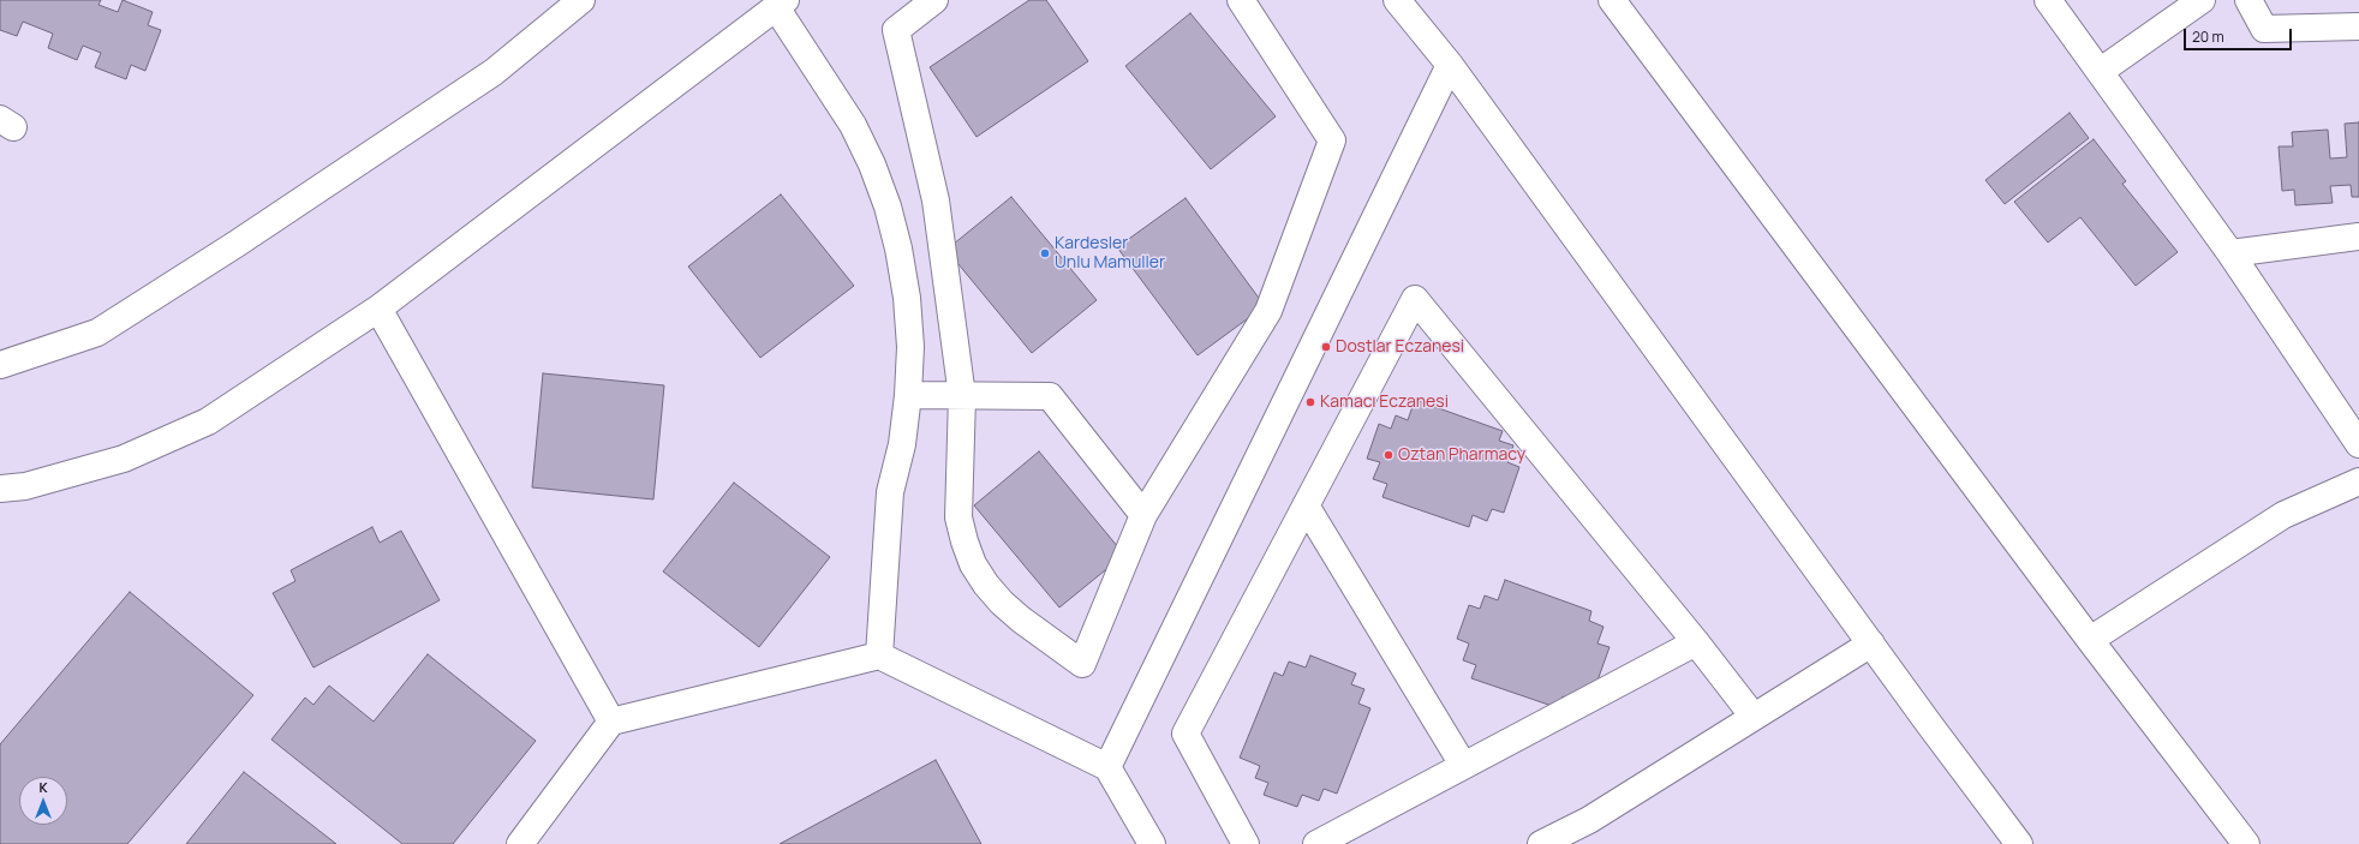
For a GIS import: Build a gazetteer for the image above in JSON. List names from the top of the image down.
{
  "places": [
    "Kardesler Unlu Mamuller",
    "Dostlar Eczanesi",
    "Kamacı Eczanesi",
    "Oztan Pharmacy"
  ],
  "scale_bar": "20 m",
  "north": "top"
}
